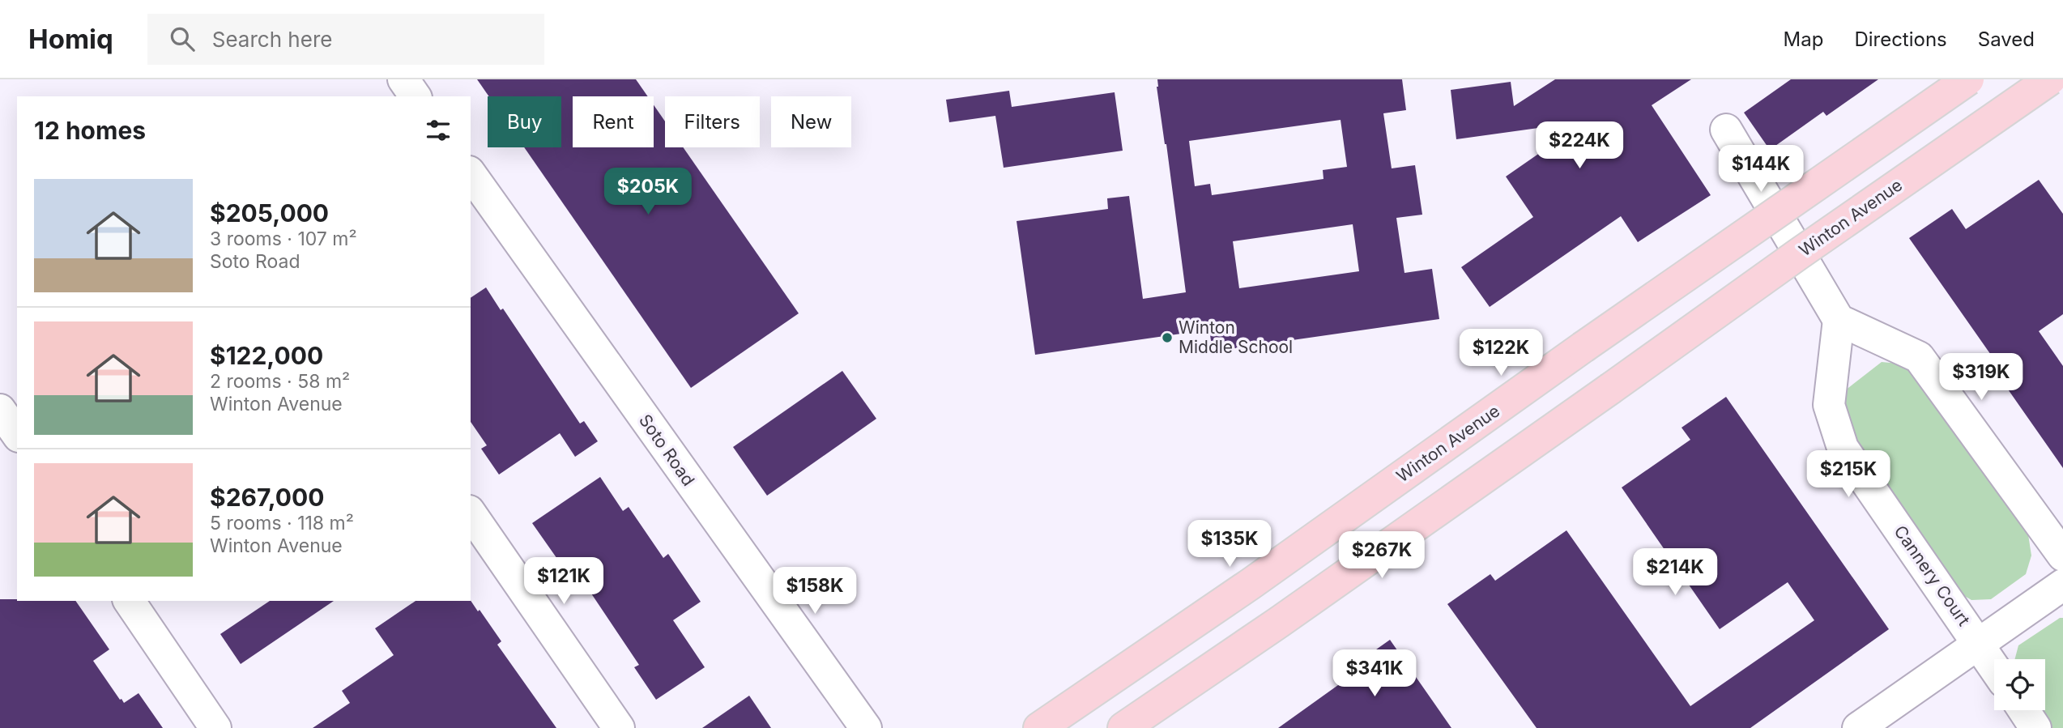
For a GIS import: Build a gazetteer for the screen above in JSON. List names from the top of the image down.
{
  "streets": {
    "main road": ["Winton Avenue"],
    "street": ["Soto Road", "Cannery Court"]
  },
  "places": ["Winton Middle School"],
  "page": {
    "header": "Homiq",
    "search": "Search here",
    "nav": ["Map", "Directions", "Saved"],
    "chip": [
      "Buy",
      "Rent",
      "Filters",
      "New"
    ],
    "heading": "12 homes",
    "price": [
      "$224K",
      "$144K",
      "$205K",
      "$122K",
      "$319K",
      "$215K",
      "$135K",
      "$267K",
      "$214K",
      "$121K",
      "$158K",
      "$341K"
    ],
    "list": [
      {
        "name": "$205,000",
        "note": "3 rooms · 107 m² · Soto Road"
      },
      {
        "name": "$122,000",
        "note": "2 rooms · 58 m² · Winton Avenue"
      },
      {
        "name": "$267,000",
        "note": "5 rooms · 118 m² · Winton Avenue"
      }
    ]
  }
}
